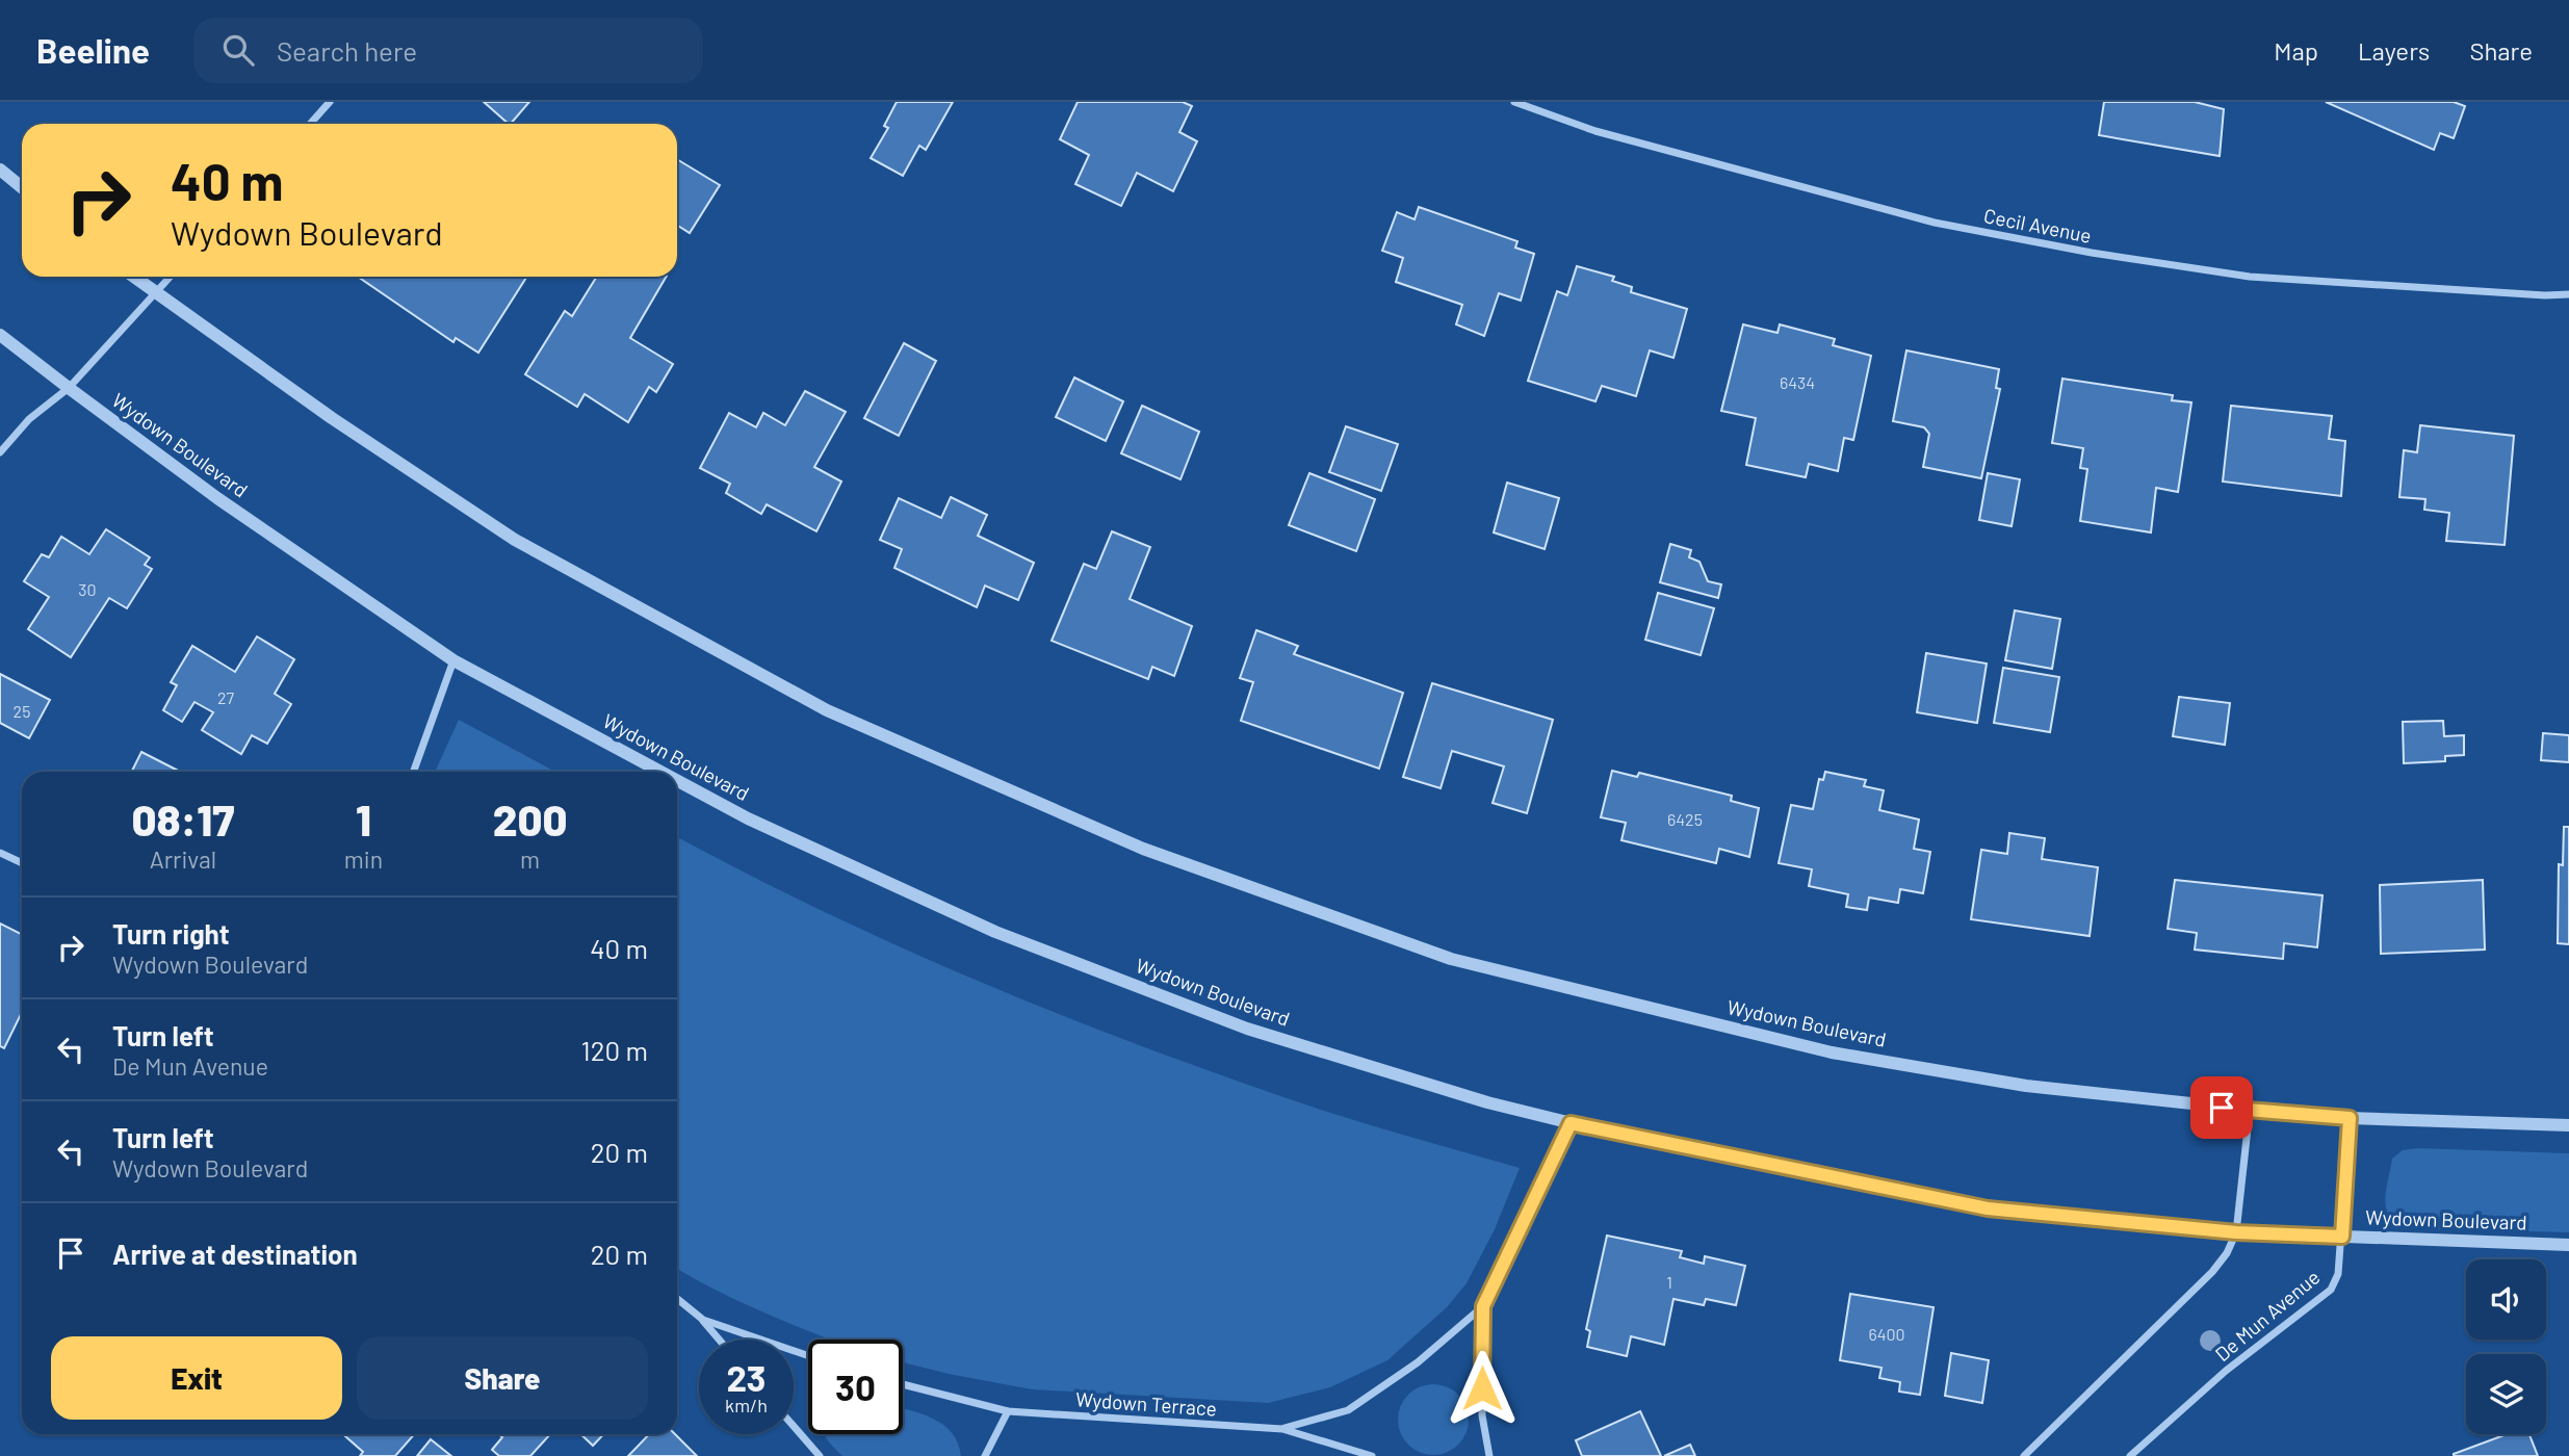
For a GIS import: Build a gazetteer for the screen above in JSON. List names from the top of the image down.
{
  "streets": {
    "street": [
      "Cecil Avenue",
      "Wydown Boulevard",
      "De Mun Avenue",
      "Wydown Terrace"
    ]
  },
  "crossings": [
    ["Wydown Boulevard", "De Mun Avenue"],
    ["Wydown Boulevard", "Wydown Terrace"]
  ],
  "house_numbers": [
    "6434",
    "30",
    "27",
    "25",
    "6425",
    "1",
    "6400"
  ],
  "page": {
    "header": "Beeline",
    "search": "Search here",
    "nav": ["Map", "Layers", "Share"],
    "turn": ["40 m", "Wydown Boulevard"],
    "eta": [
      "08:17",
      "Arrival",
      "1",
      "min",
      "200",
      "m"
    ],
    "list": [
      {
        "name": "Turn right",
        "note": "Wydown Boulevard",
        "value": "40 m"
      },
      {
        "name": "Turn left",
        "note": "De Mun Avenue",
        "value": "120 m"
      },
      {
        "name": "Turn left",
        "note": "Wydown Boulevard",
        "value": "20 m"
      },
      {
        "name": "Arrive at destination",
        "value": "20 m"
      }
    ],
    "buttons": ["Exit", "Share"],
    "speed": "23 km/h",
    "limit": "30"
  }
}
